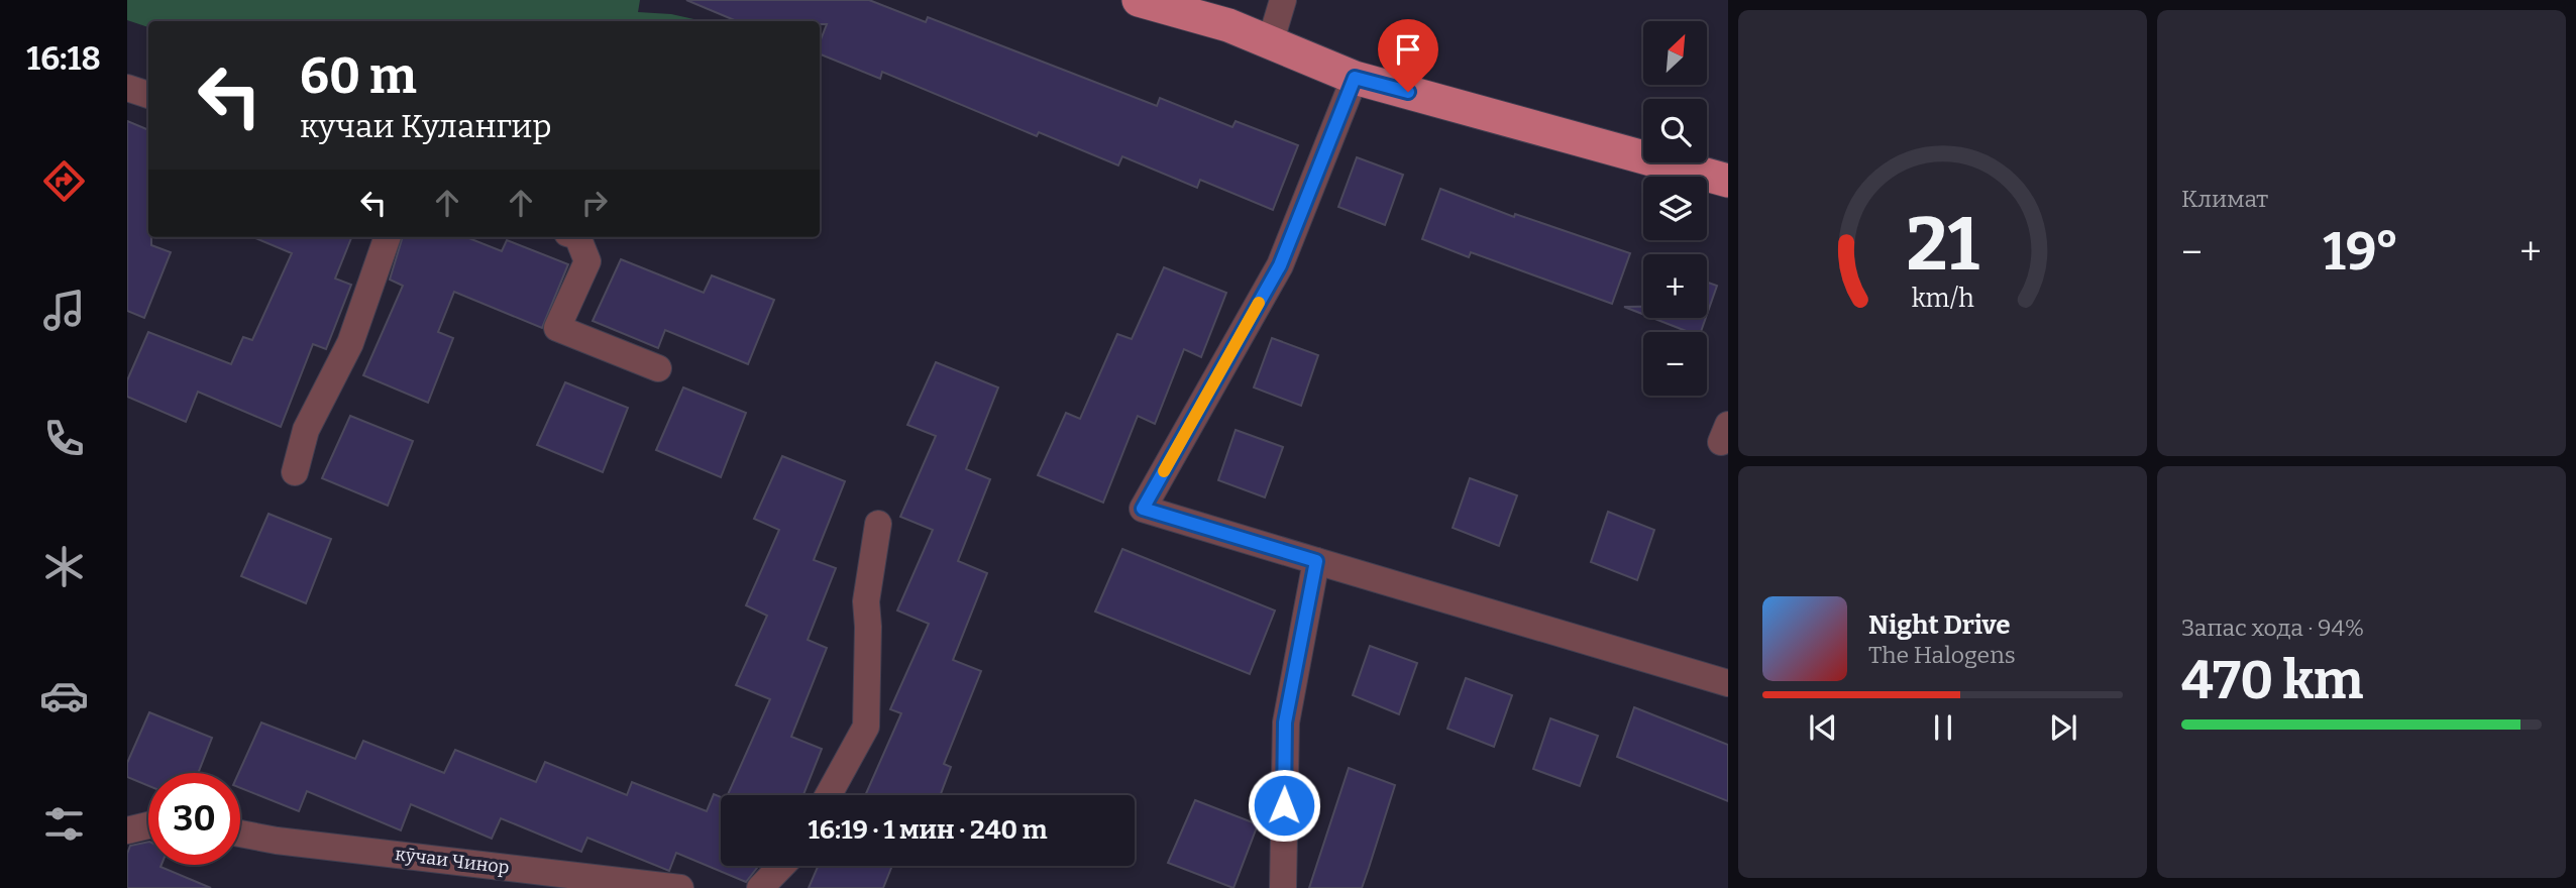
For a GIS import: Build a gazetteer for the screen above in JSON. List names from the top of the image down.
{
  "streets": {
    "street": ["кӯчаи Чинор"]
  },
  "north": "top right",
  "page": {
    "tabs": "16:18",
    "tile": [
      "Климат",
      ["Запас хода · 94%", "470 km"]
    ],
    "map_buttons": ["+", "−"],
    "turn": ["60 m", "кучаи Кулангир"],
    "heat": ["−", "19°", "+"],
    "song": ["Night Drive", "The Halogens"],
    "limit": "30",
    "trip": "16:19 · 1 мин · 240 m",
    "gauge": ["21", "km/h"]
  }
}
